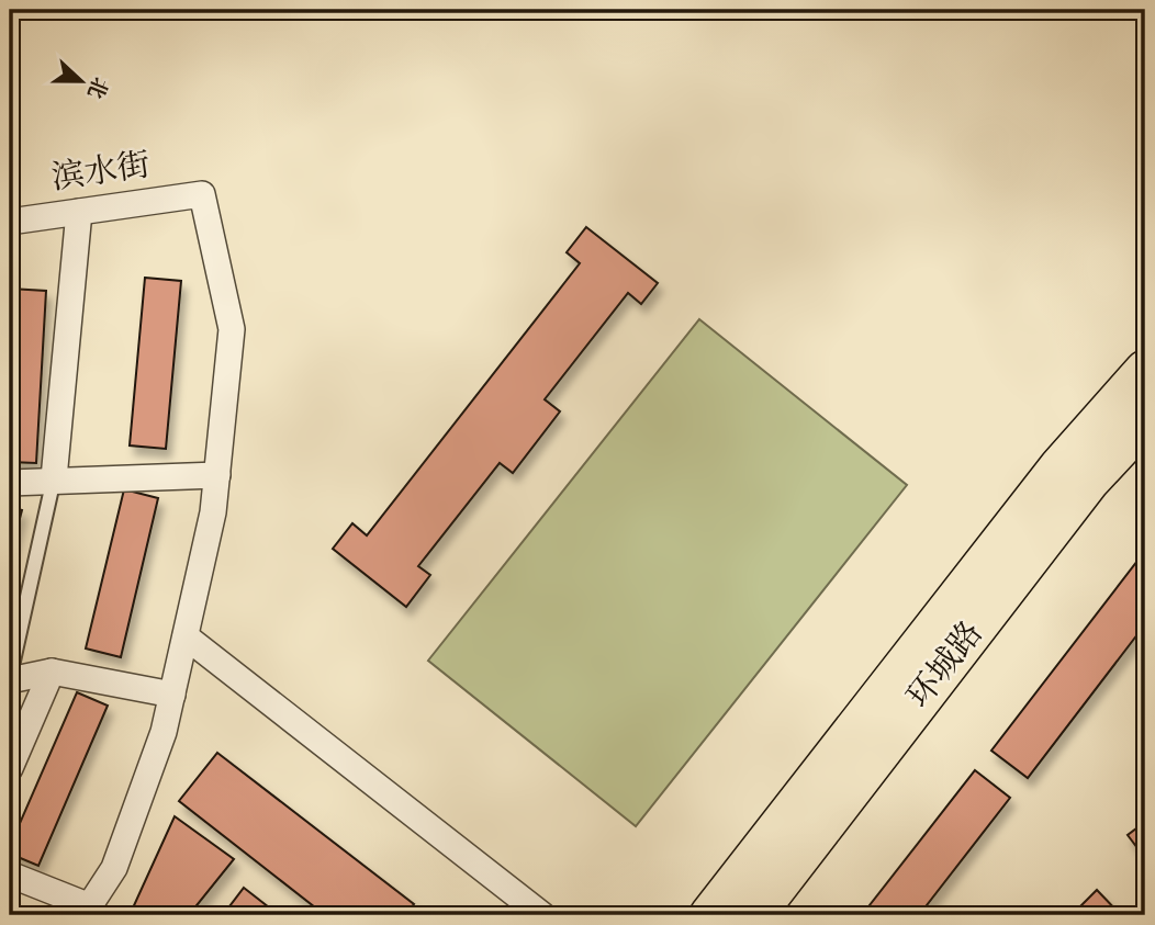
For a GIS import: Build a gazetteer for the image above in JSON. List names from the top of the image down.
{
  "streets": {
    "main road": ["环城路"],
    "street": ["滨水街"]
  },
  "north": "right"
}
